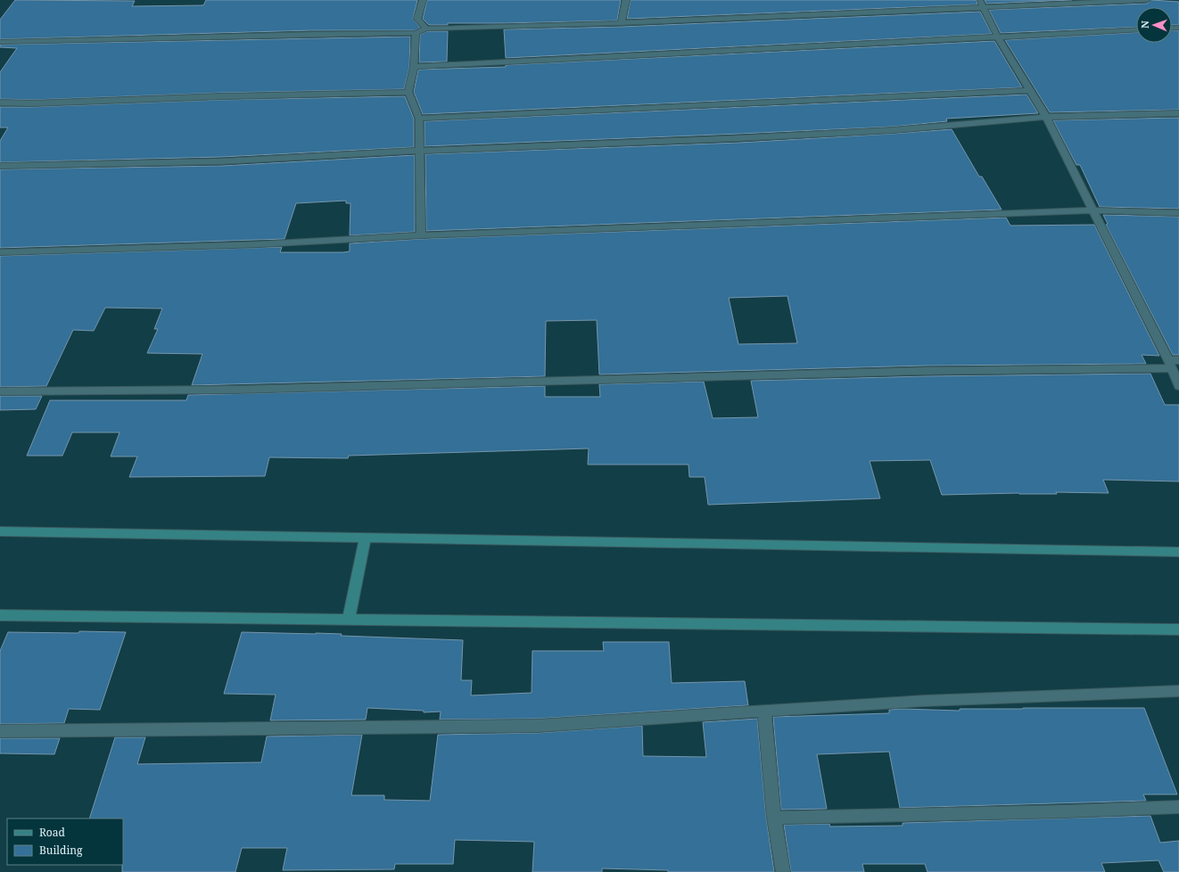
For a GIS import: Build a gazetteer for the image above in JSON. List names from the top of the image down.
{
  "legend": ["Road", "Building"],
  "north": "left"
}
